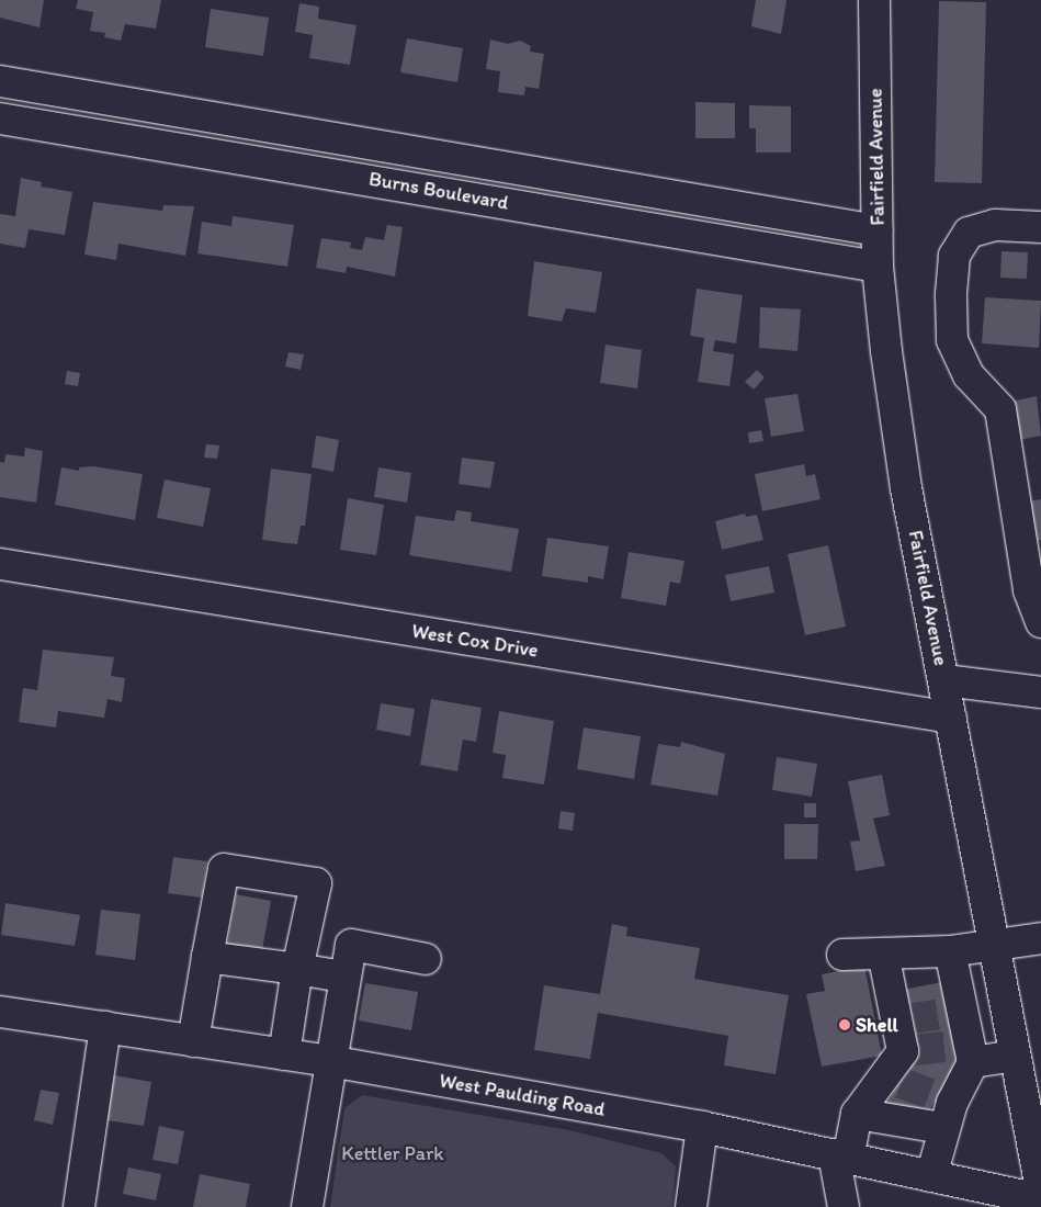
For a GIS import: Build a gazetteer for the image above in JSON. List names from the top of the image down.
{
  "streets": {
    "street": [
      "Fairfield Avenue",
      "Burns Boulevard",
      "West Cox Drive",
      "West Paulding Road"
    ]
  },
  "crossings": [
    ["Fairfield Avenue", "Burns Boulevard"],
    ["Fairfield Avenue", "West Cox Drive"]
  ],
  "parks": ["Kettler Park"],
  "places": ["Shell"]
}
